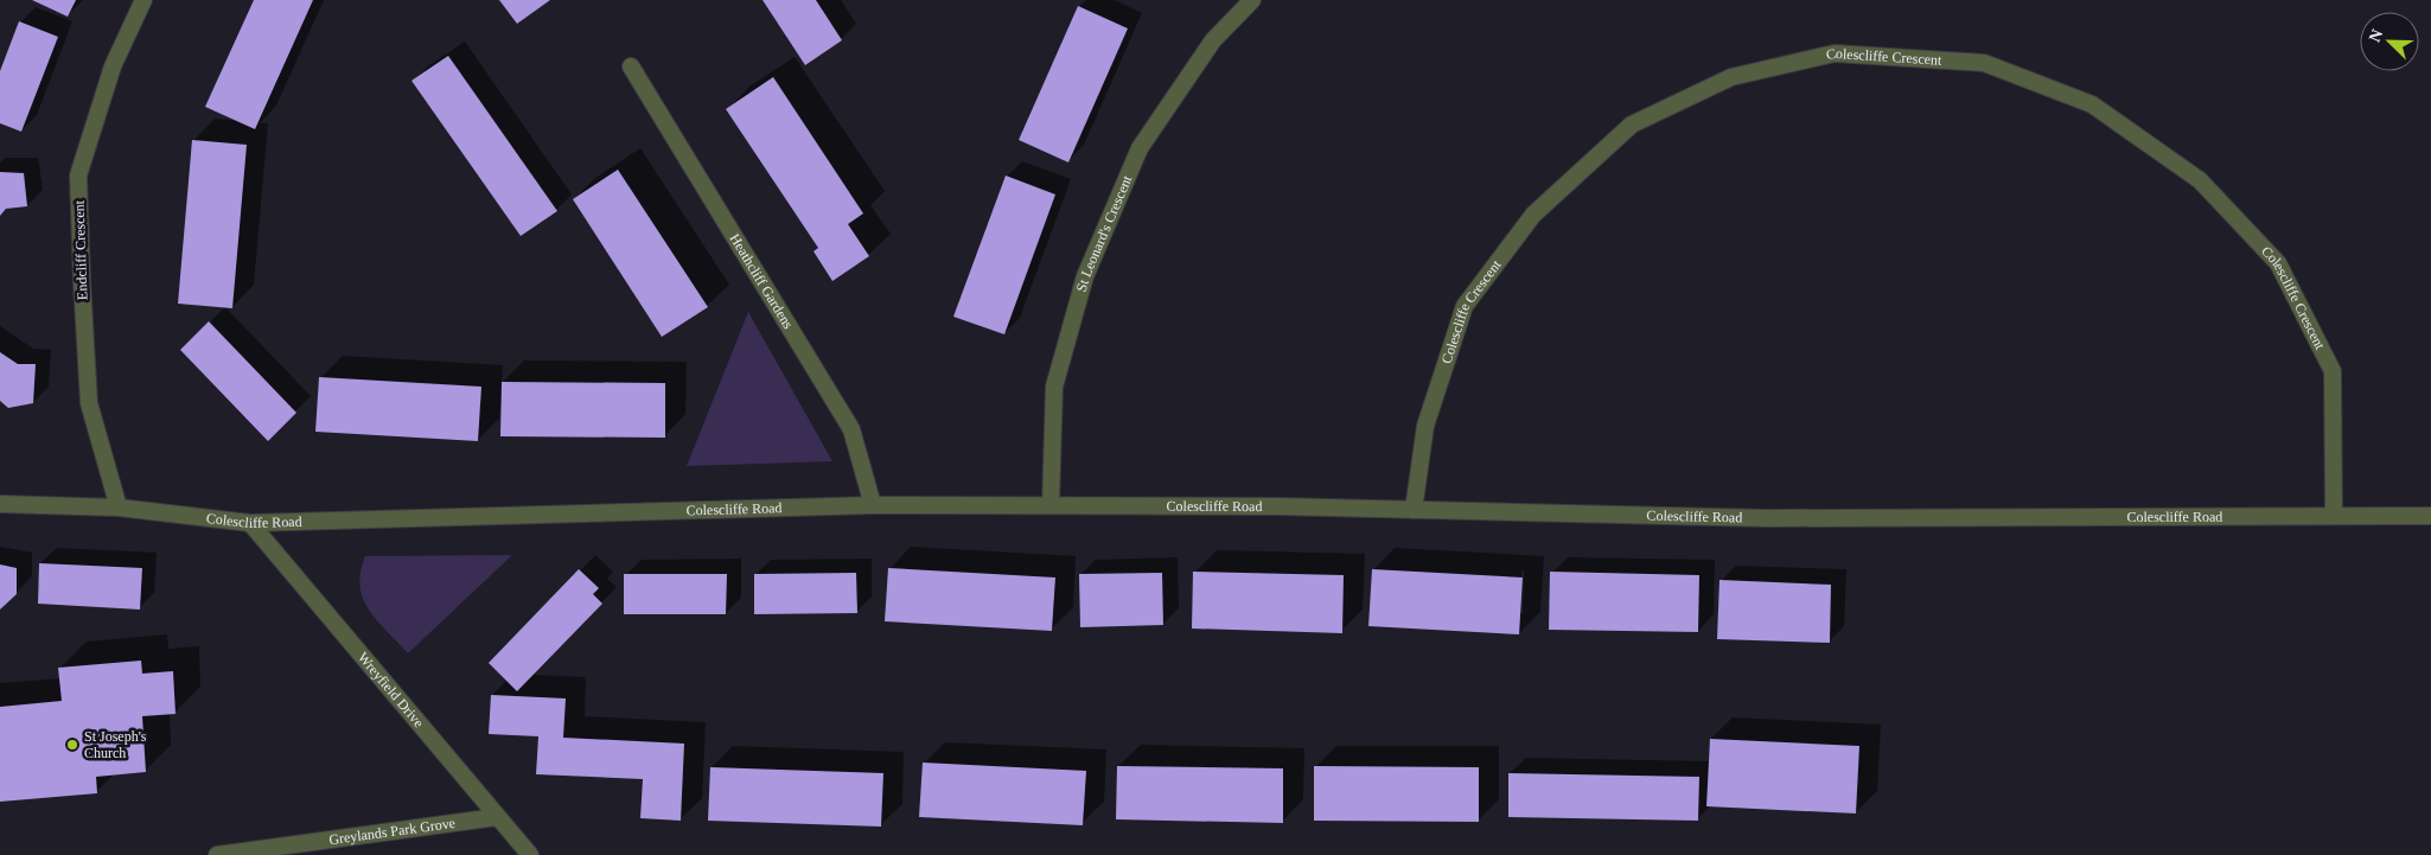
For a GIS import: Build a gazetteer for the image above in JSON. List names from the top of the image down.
{
  "streets": {
    "street": [
      "Colescliffe Crescent",
      "St Leonard's Crescent",
      "Endcliff Crescent",
      "Heathcliff Gardens",
      "Colescliffe Road",
      "Wreyfield Drive",
      "Greylands Park Grove"
    ]
  },
  "crossings": [
    ["Colescliffe Crescent", "Colescliffe Road"],
    ["St Leonard's Crescent", "Colescliffe Road"],
    ["Endcliff Crescent", "Colescliffe Road"],
    ["Heathcliff Gardens", "Colescliffe Road"],
    ["Colescliffe Road", "Wreyfield Drive"],
    ["Wreyfield Drive", "Greylands Park Grove"]
  ],
  "places": ["St Joseph's Church"],
  "north": "top left"
}
